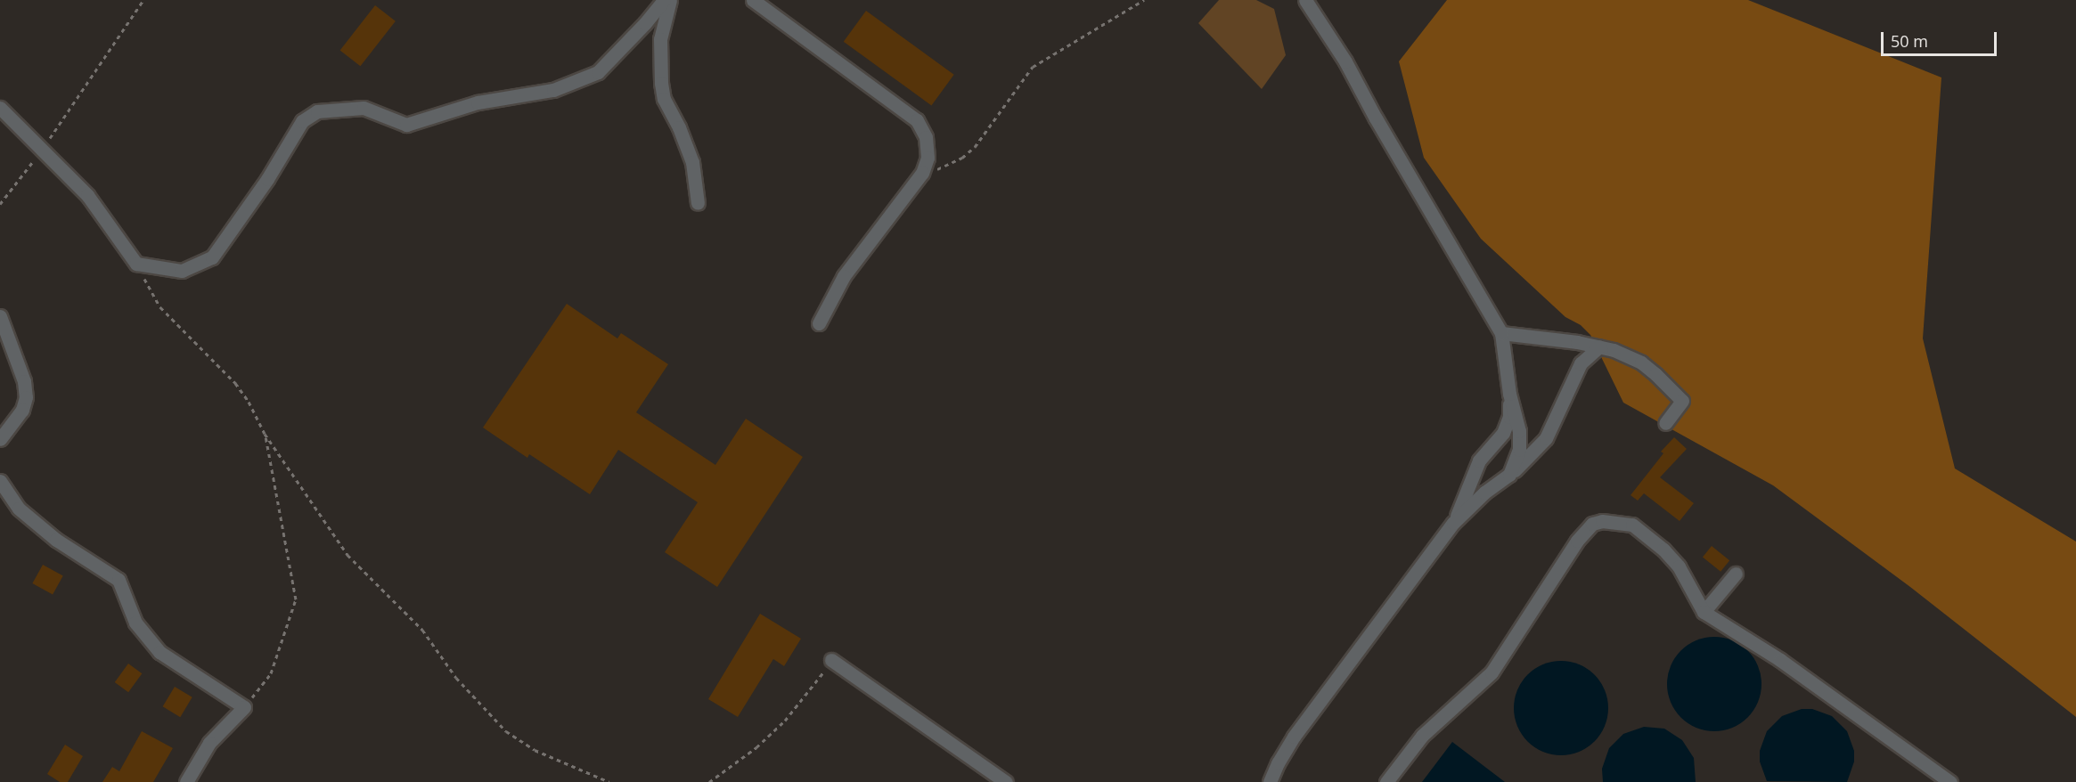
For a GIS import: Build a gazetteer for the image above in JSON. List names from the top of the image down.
{
  "scale_bar": "50 m"
}
